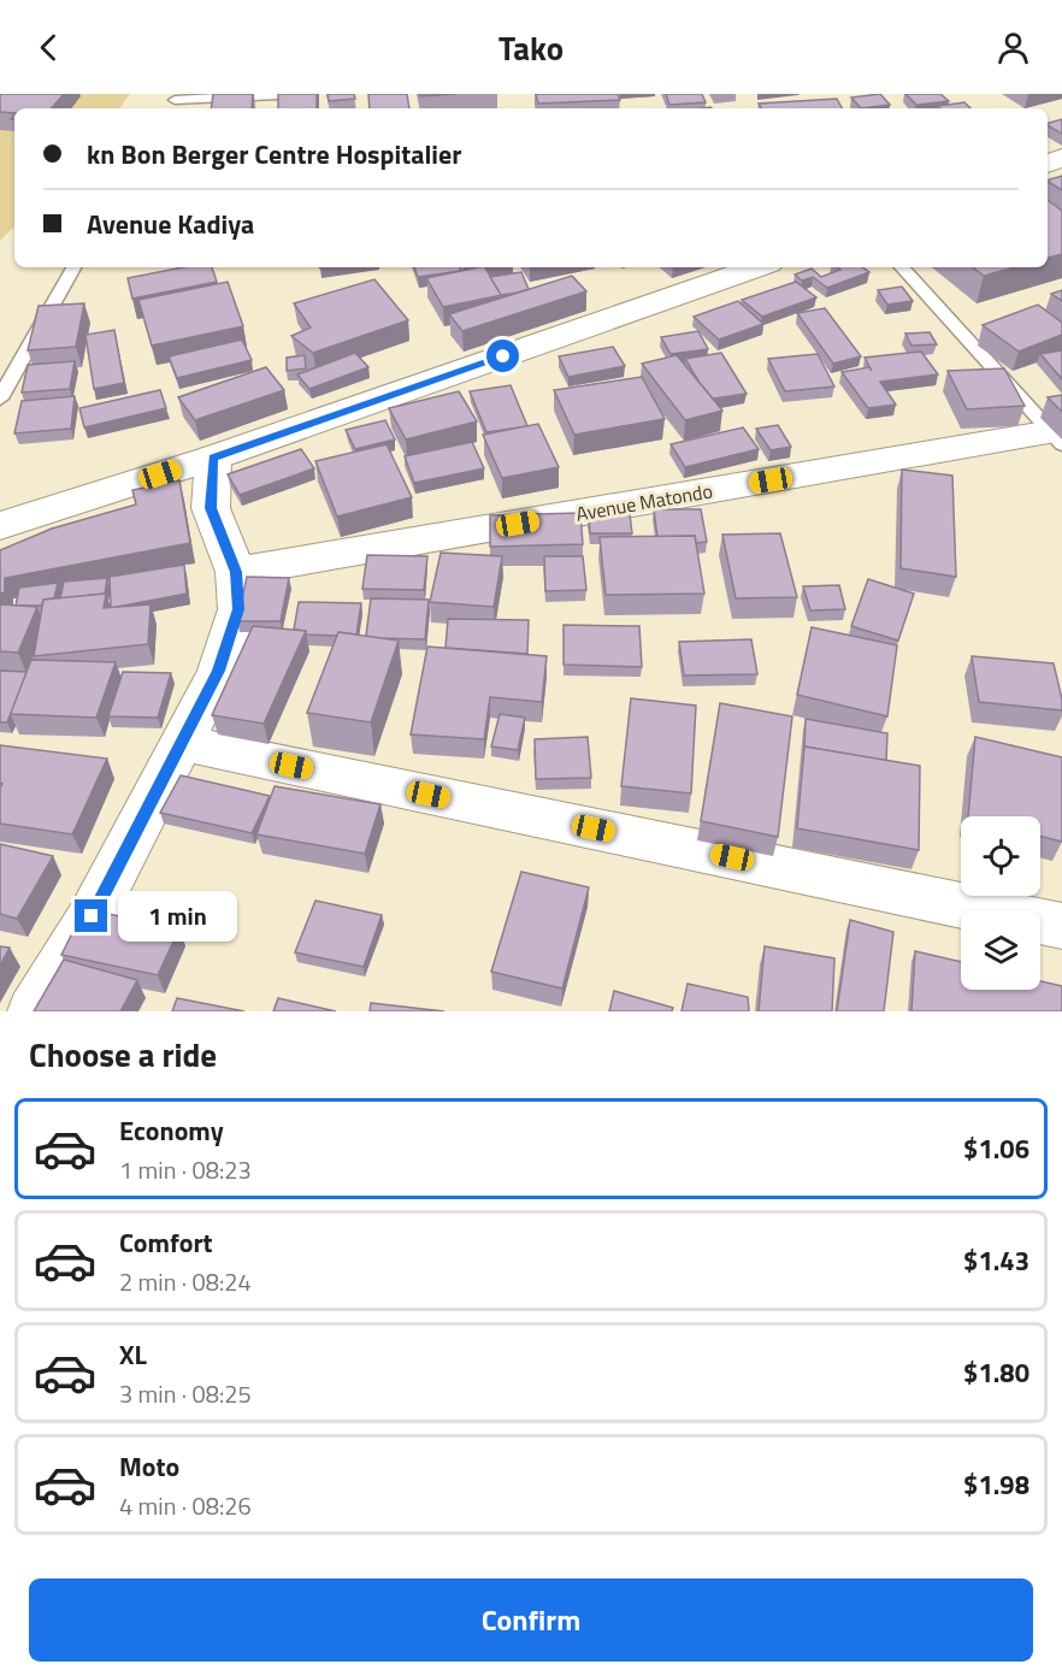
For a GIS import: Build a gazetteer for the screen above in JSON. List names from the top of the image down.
{
  "streets": {
    "street": ["Avenue Matondo"]
  },
  "page": {
    "header": "Tako",
    "banner": ["kn Bon Berger Centre Hospitalier", "Avenue Kadiya"],
    "bubble": "1 min",
    "heading": "Choose a ride",
    "list": [
      {
        "name": "Economy",
        "note": "1 min · 08:23",
        "value": "$1.06"
      },
      {
        "name": "Comfort",
        "note": "2 min · 08:24",
        "value": "$1.43"
      },
      {
        "name": "XL",
        "note": "3 min · 08:25",
        "value": "$1.80"
      },
      {
        "name": "Moto",
        "note": "4 min · 08:26",
        "value": "$1.98"
      }
    ],
    "buttons": "Confirm"
  }
}
